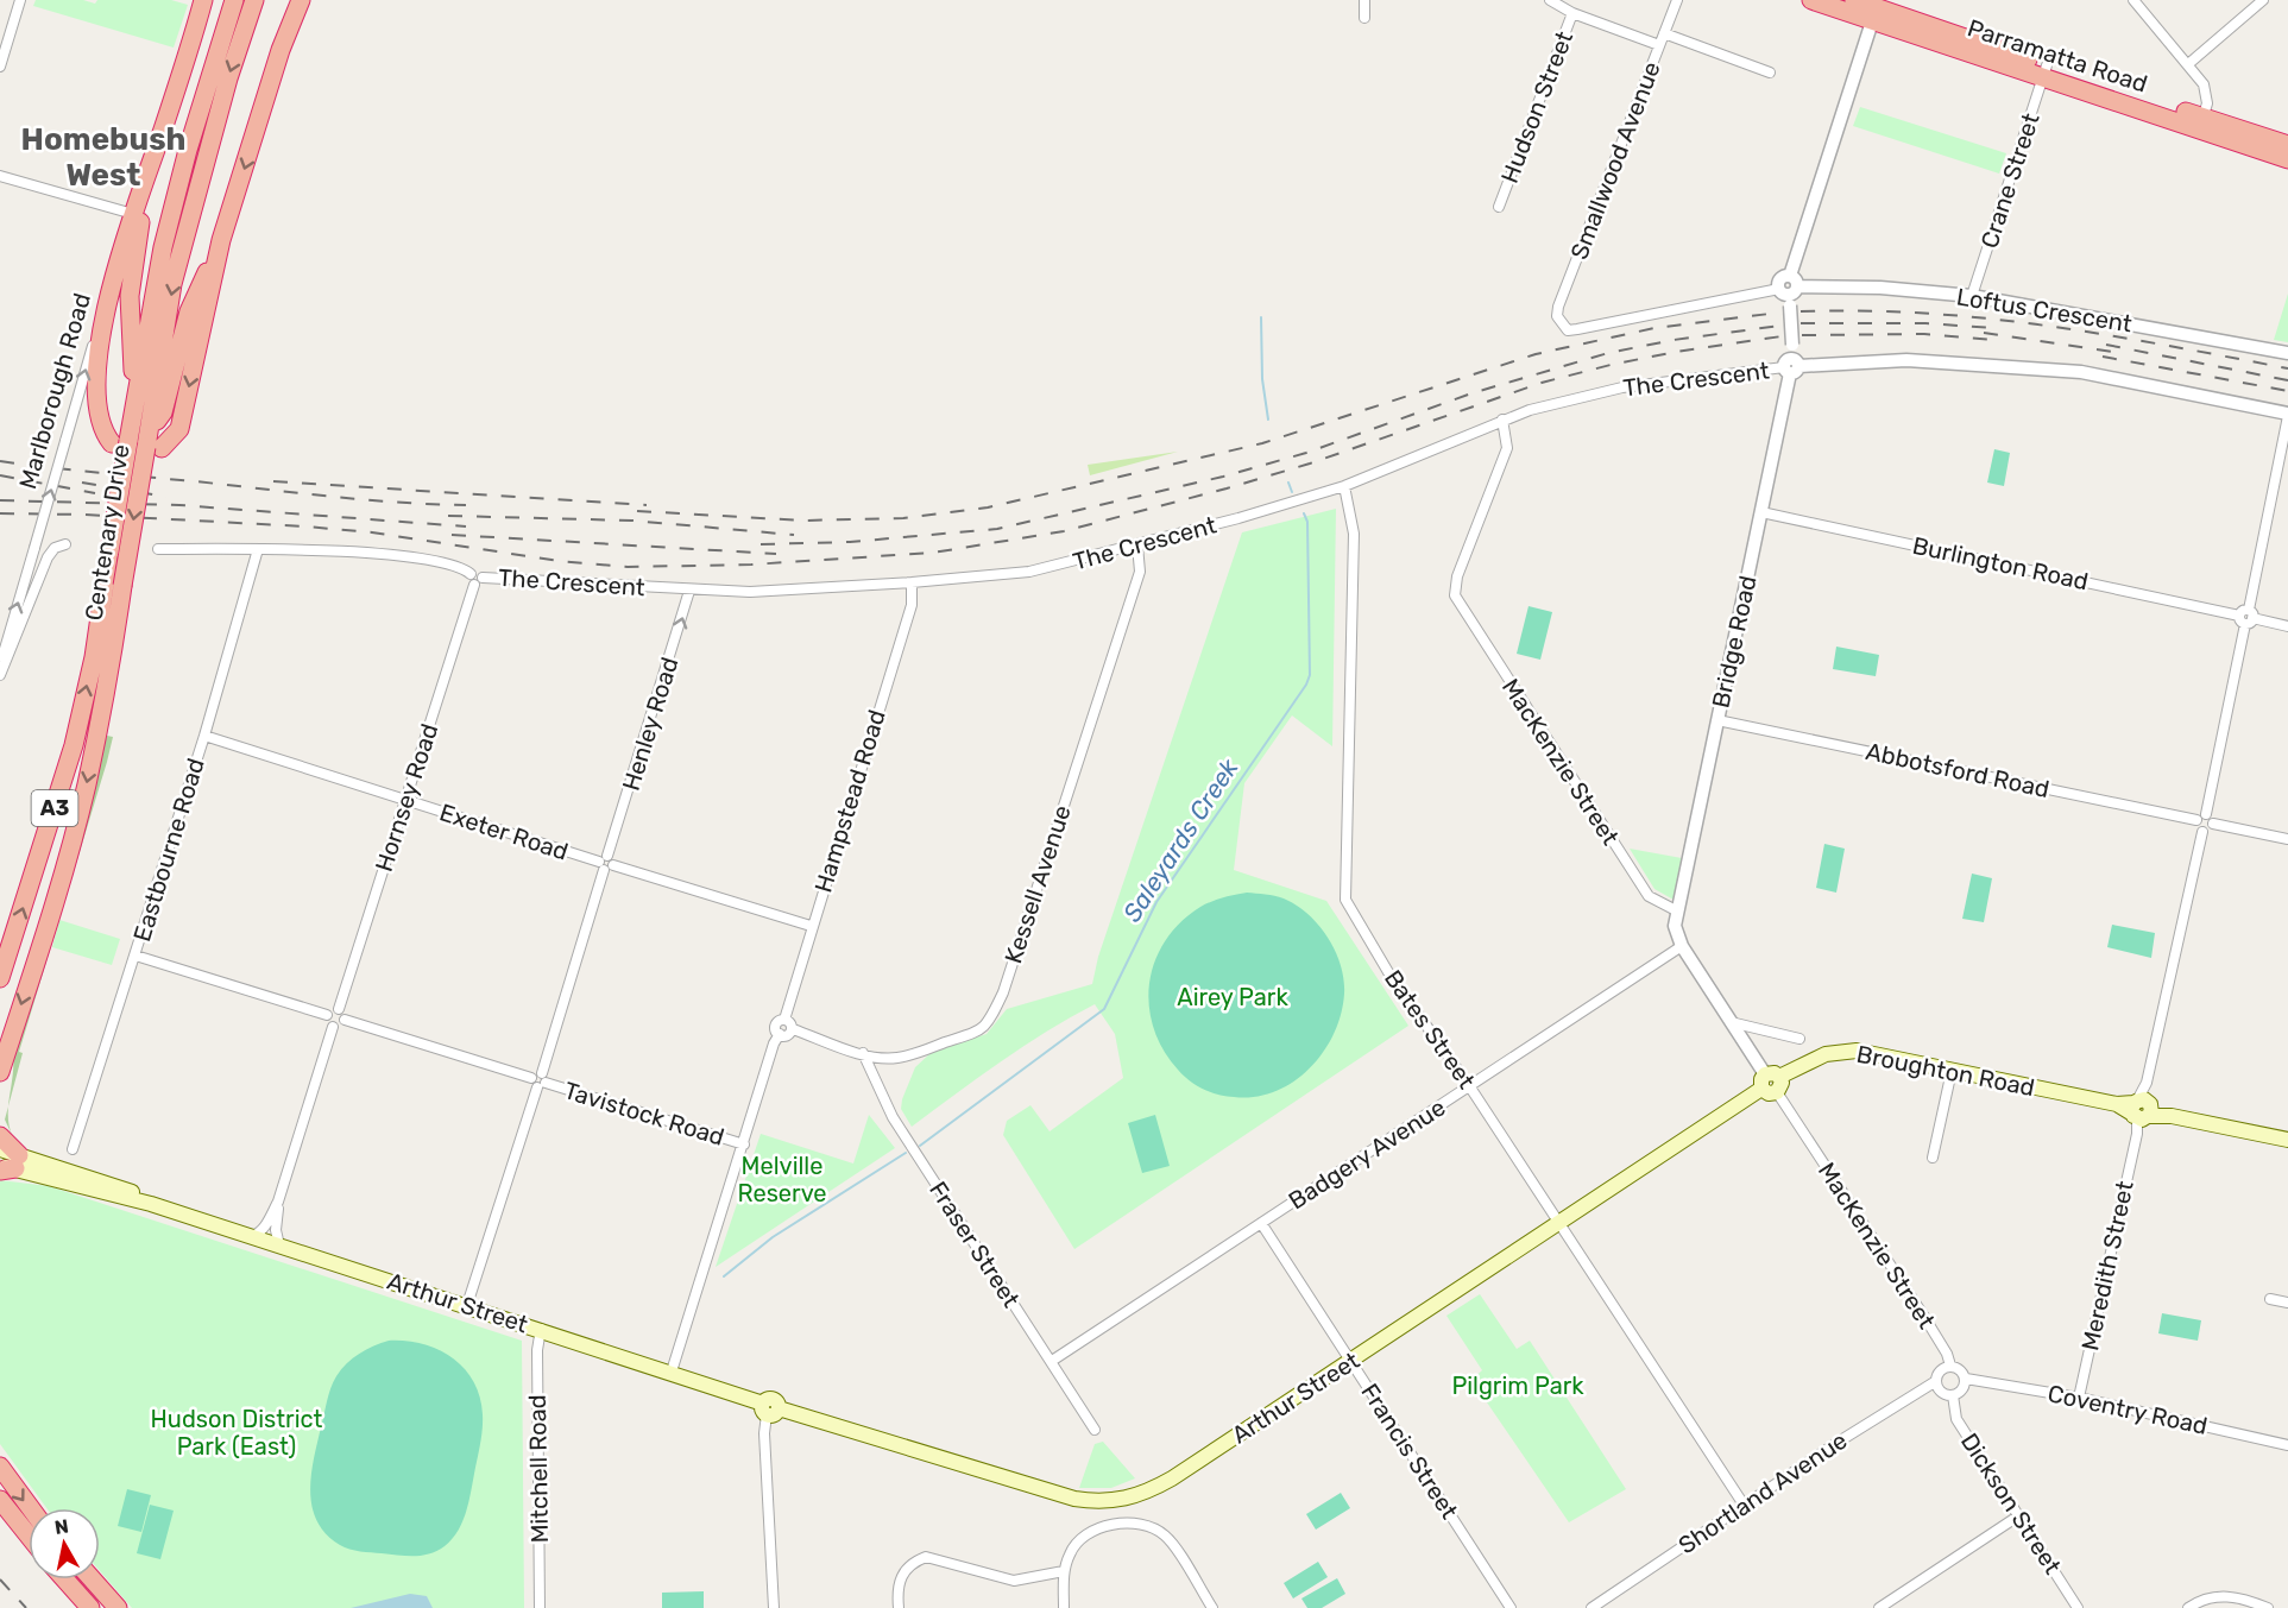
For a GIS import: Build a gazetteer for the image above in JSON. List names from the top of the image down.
{
  "streets": {
    "highway": ["Parramatta Road", "Centenary Drive", "A3"],
    "main road": ["Broughton Road", "Arthur Street"],
    "street": [
      "Hudson Street",
      "Smallwood Avenue",
      "Crane Street",
      "Loftus Crescent",
      "The Crescent",
      "Marlborough Road",
      "Burlington Road",
      "Bridge Road",
      "Henley Road",
      "MacKenzie Street",
      "Abbotsford Road",
      "Hornsey Road",
      "Hampstead Road",
      "Exeter Road",
      "Eastbourne Road",
      "Kessell Avenue",
      "Bates Street",
      "Tavistock Road",
      "Badgery Avenue",
      "Fraser Street",
      "Meredith Street",
      "Coventry Road",
      "Francis Street",
      "Mitchell Road",
      "Shortland Avenue",
      "Dickson Street"
    ]
  },
  "crossings": [
    ["Parramatta Road", "Crane Street"],
    ["Parramatta Road", "Bridge Road"],
    ["Hudson Street", "Smallwood Avenue"],
    ["Smallwood Avenue", "Loftus Crescent"],
    ["Crane Street", "Loftus Crescent"],
    ["Loftus Crescent", "Bridge Road"],
    ["The Crescent", "Bridge Road"],
    ["The Crescent", "Henley Road"],
    ["The Crescent", "MacKenzie Street"],
    ["The Crescent", "Hornsey Road"],
    ["The Crescent", "Hampstead Road"],
    ["The Crescent", "Eastbourne Road"],
    ["The Crescent", "Kessell Avenue"],
    ["The Crescent", "Bates Street"],
    ["Burlington Road", "Bridge Road"],
    ["Bridge Road", "MacKenzie Street"],
    ["Bridge Road", "Abbotsford Road"],
    ["Henley Road", "Exeter Road"],
    ["Henley Road", "Tavistock Road"],
    ["Henley Road", "Arthur Street"],
    ["MacKenzie Street", "Broughton Road"],
    ["MacKenzie Street", "Badgery Avenue"],
    ["MacKenzie Street", "Arthur Street"],
    ["MacKenzie Street", "Coventry Road"],
    ["MacKenzie Street", "Shortland Avenue"],
    ["MacKenzie Street", "Dickson Street"],
    ["Hornsey Road", "Exeter Road"],
    ["Hornsey Road", "Tavistock Road"],
    ["Hampstead Road", "Exeter Road"],
    ["Hampstead Road", "Kessell Avenue"],
    ["Exeter Road", "Eastbourne Road"],
    ["Kessell Avenue", "Fraser Street"],
    ["Bates Street", "Badgery Avenue"],
    ["Bates Street", "Arthur Street"],
    ["Bates Street", "Shortland Avenue"],
    ["Broughton Road", "Meredith Street"],
    ["Broughton Road", "Arthur Street"],
    ["Badgery Avenue", "Fraser Street"],
    ["Badgery Avenue", "Francis Street"],
    ["Meredith Street", "Coventry Road"],
    ["Arthur Street", "Francis Street"],
    ["Arthur Street", "Mitchell Road"],
    ["Coventry Road", "Shortland Avenue"],
    ["Coventry Road", "Dickson Street"],
    ["Shortland Avenue", "Dickson Street"]
  ],
  "one_way": ["Henley Road"],
  "districts": ["Homebush West"],
  "water": ["Saleyards Creek"],
  "parks": [
    "Airey Park",
    "Melville Reserve",
    "Pilgrim Park",
    "Hudson District Park (East)"
  ],
  "north": "top"
}
